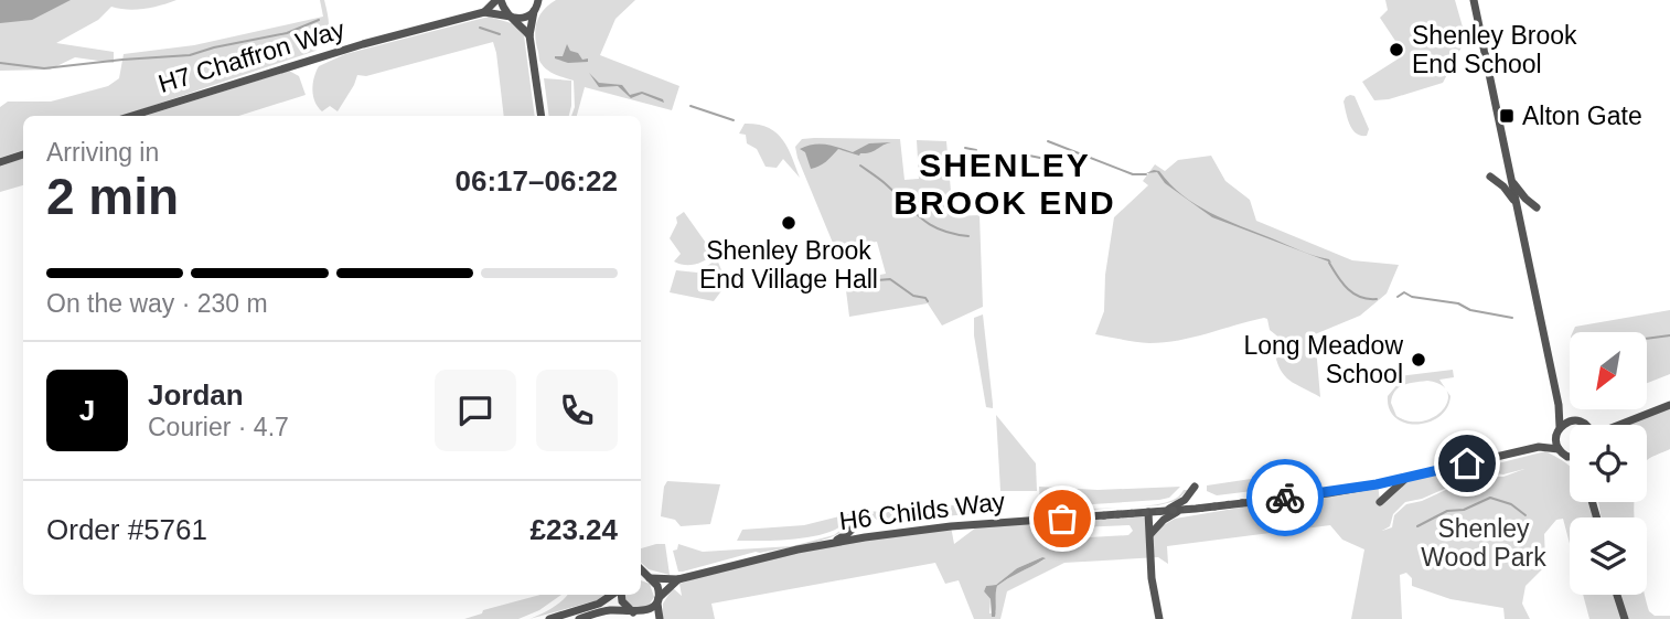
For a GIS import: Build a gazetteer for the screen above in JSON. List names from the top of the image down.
{
  "streets": {
    "street": ["H7 Chaffron Way", "H6 Childs Way"]
  },
  "districts": ["SHENLEY BROOK END"],
  "parks": ["Shenley Wood Park"],
  "places": {
    "other": ["Shenley Brook End School", "Shenley Brook End Village Hall", "Long Meadow School"],
    "transit": ["Alton Gate"]
  },
  "north": "bottom left",
  "page": {
    "heading": ["2 min", "Arriving in", "06:17–06:22"],
    "panel": [
      "Jordan",
      "Courier · 4.7",
      "Order #5761",
      "£23.24"
    ],
    "bar": "On the way · 230 m",
    "round": "J"
  }
}
